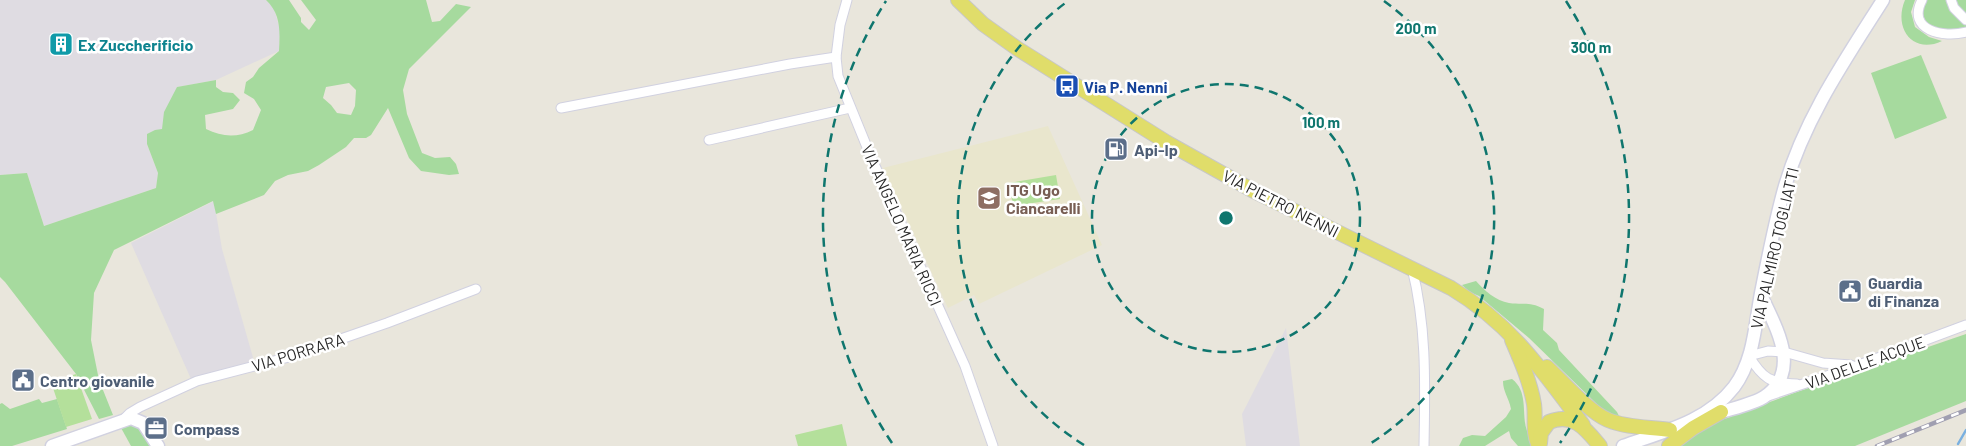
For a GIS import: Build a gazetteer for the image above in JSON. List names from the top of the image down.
{
  "streets": {
    "main road": ["VIA PIETRO NENNI"],
    "street": [
      "VIA ANGELO MARIA RICCI",
      "VIA PALMIRO TOGLIATTI",
      "VIA PORRARA",
      "VIA DELLE ACQUE"
    ]
  },
  "places": {
    "building": ["Ex Zuccherificio"],
    "bus stop": ["Via P. Nenni"],
    "fuel station": ["Api-Ip"],
    "school or university": ["ITG Ugo Ciancarelli"],
    "public building": ["Guardia di Finanza", "Centro giovanile"],
    "office": ["Compass"]
  },
  "rings": ["200 m", "300 m", "100 m"]
}
